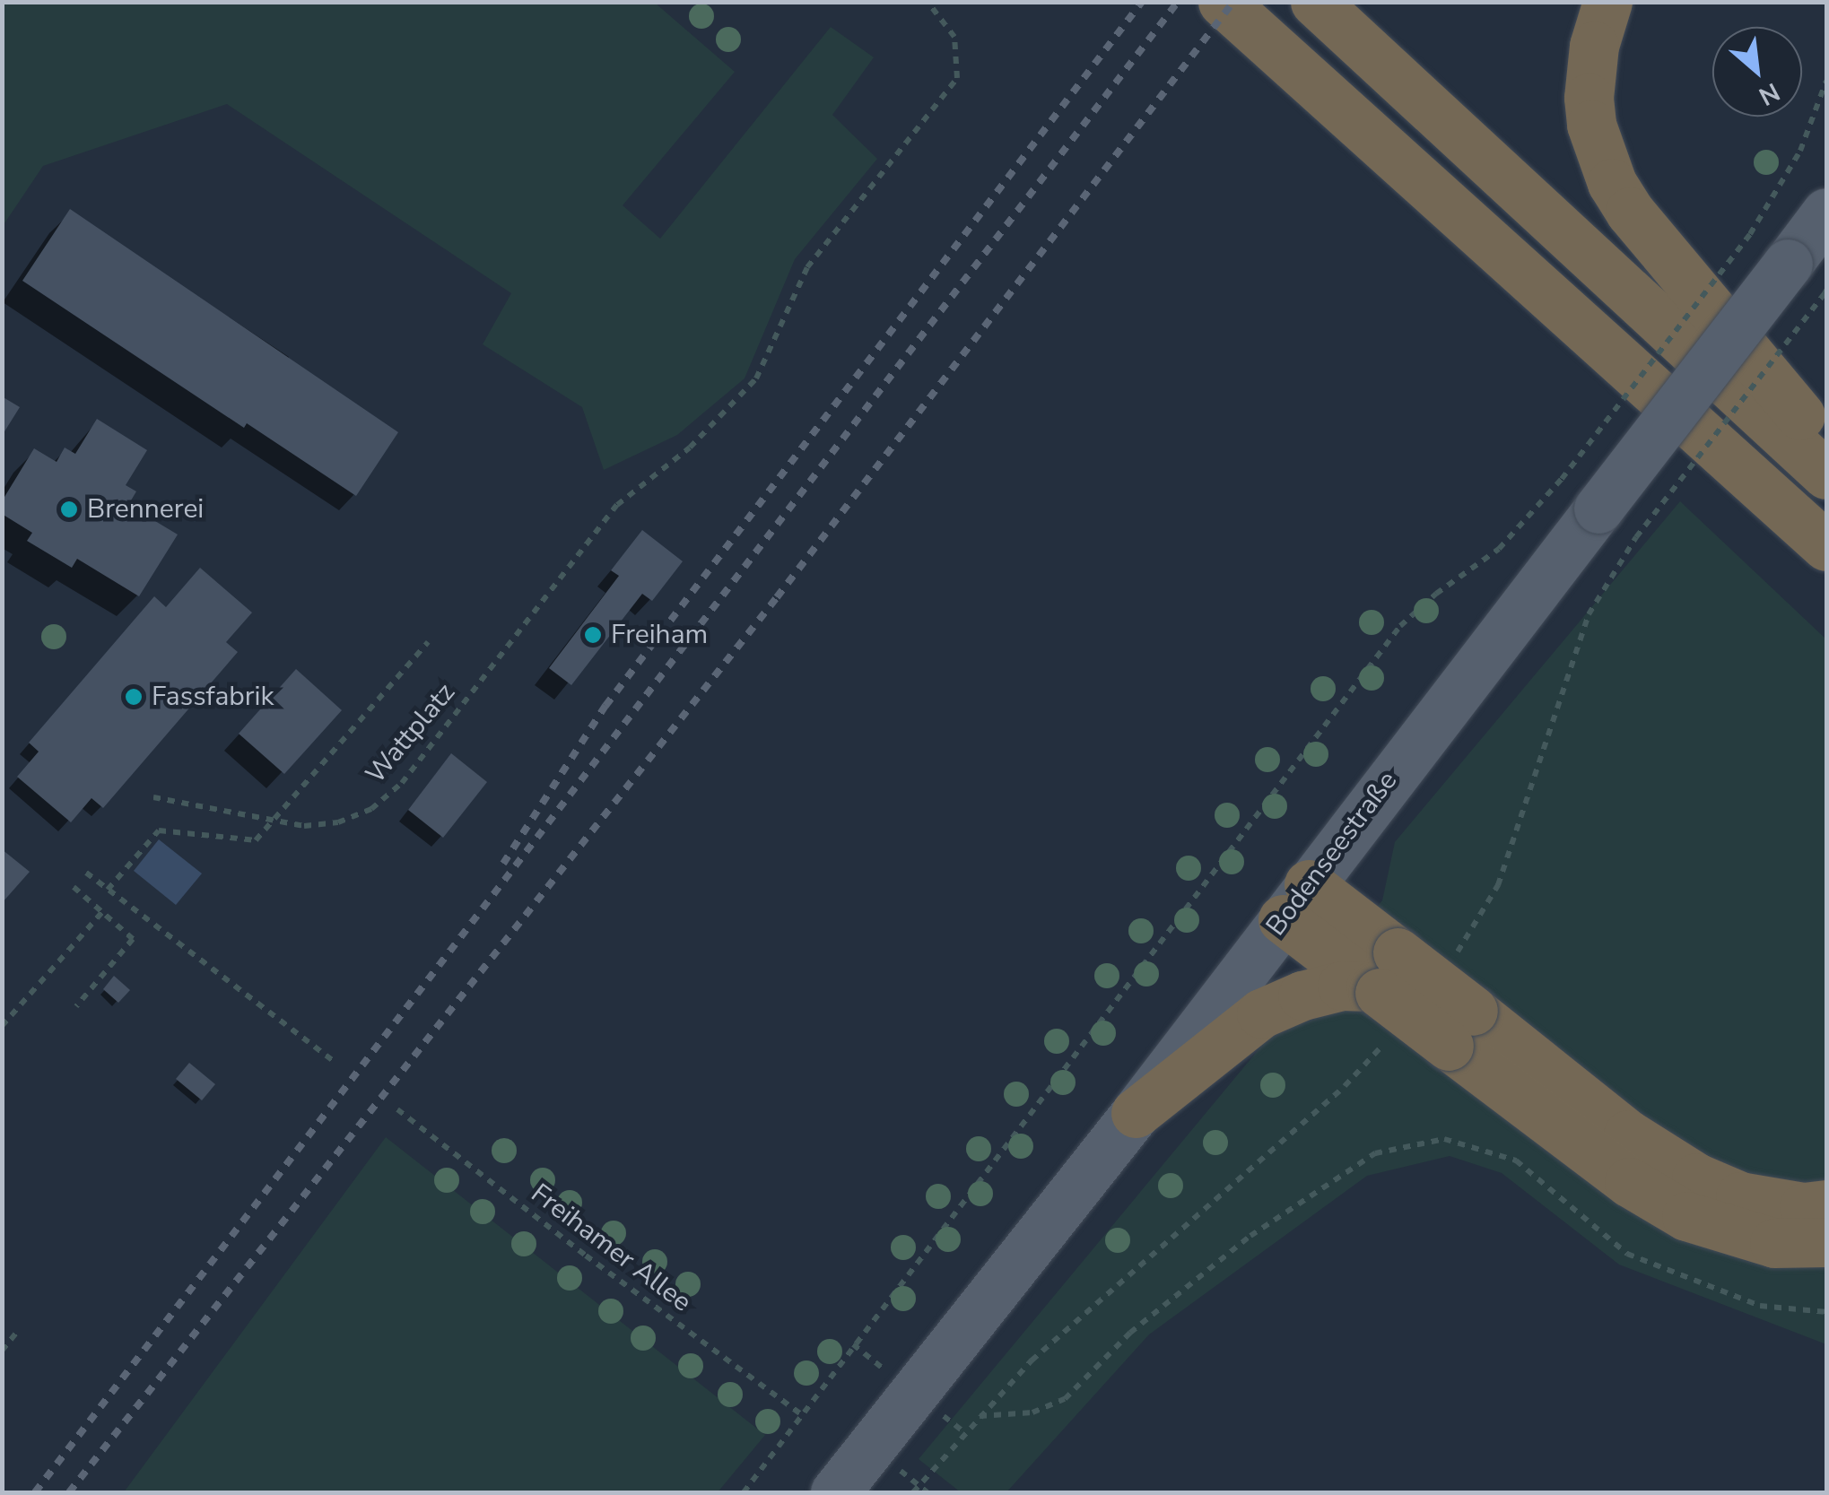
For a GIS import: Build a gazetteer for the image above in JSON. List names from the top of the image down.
{
  "streets": {
    "main road": ["Bodenseestraße"],
    "path": ["Wattplatz", "Freihamer Allee"]
  },
  "places": ["Brennerei", "Freiham", "Fassfabrik"],
  "north": "bottom right"
}
